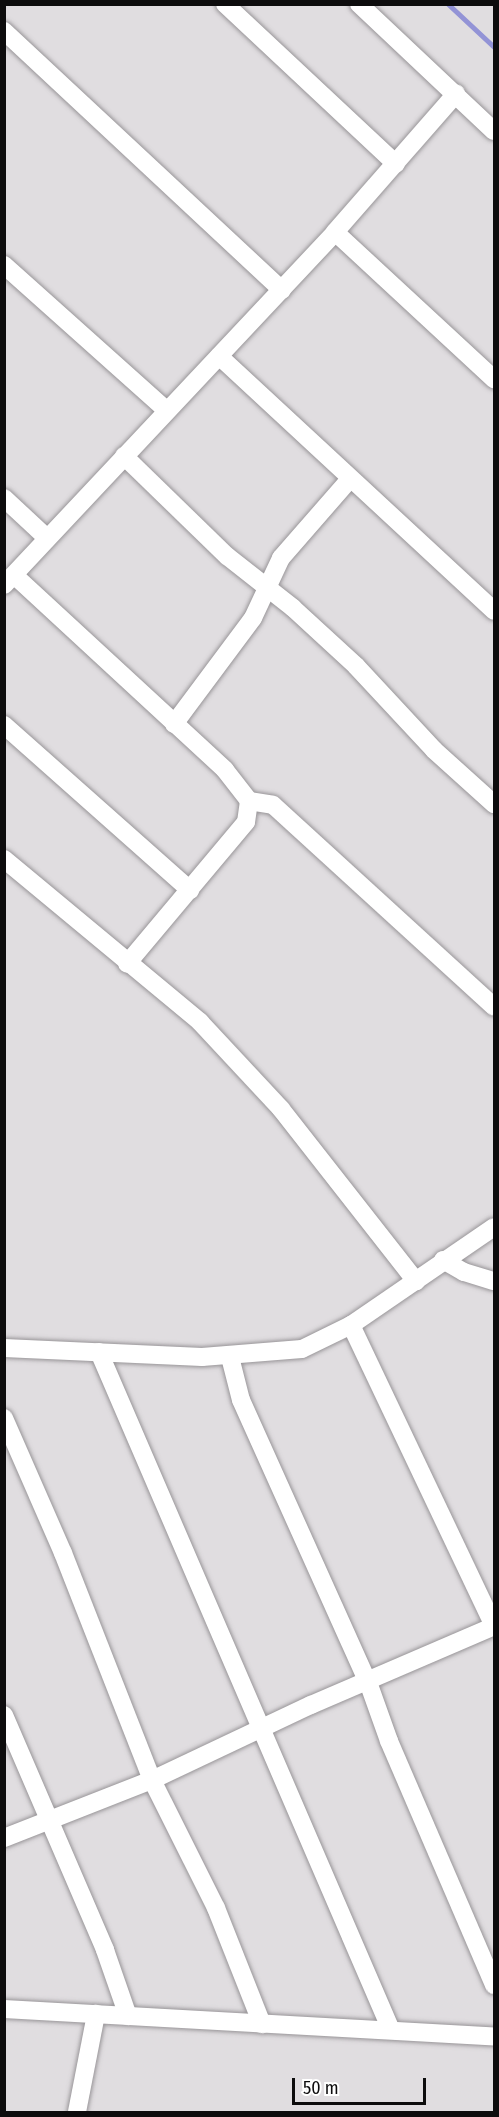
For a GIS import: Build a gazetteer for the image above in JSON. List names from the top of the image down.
{
  "scale_bar": "50 m"
}
